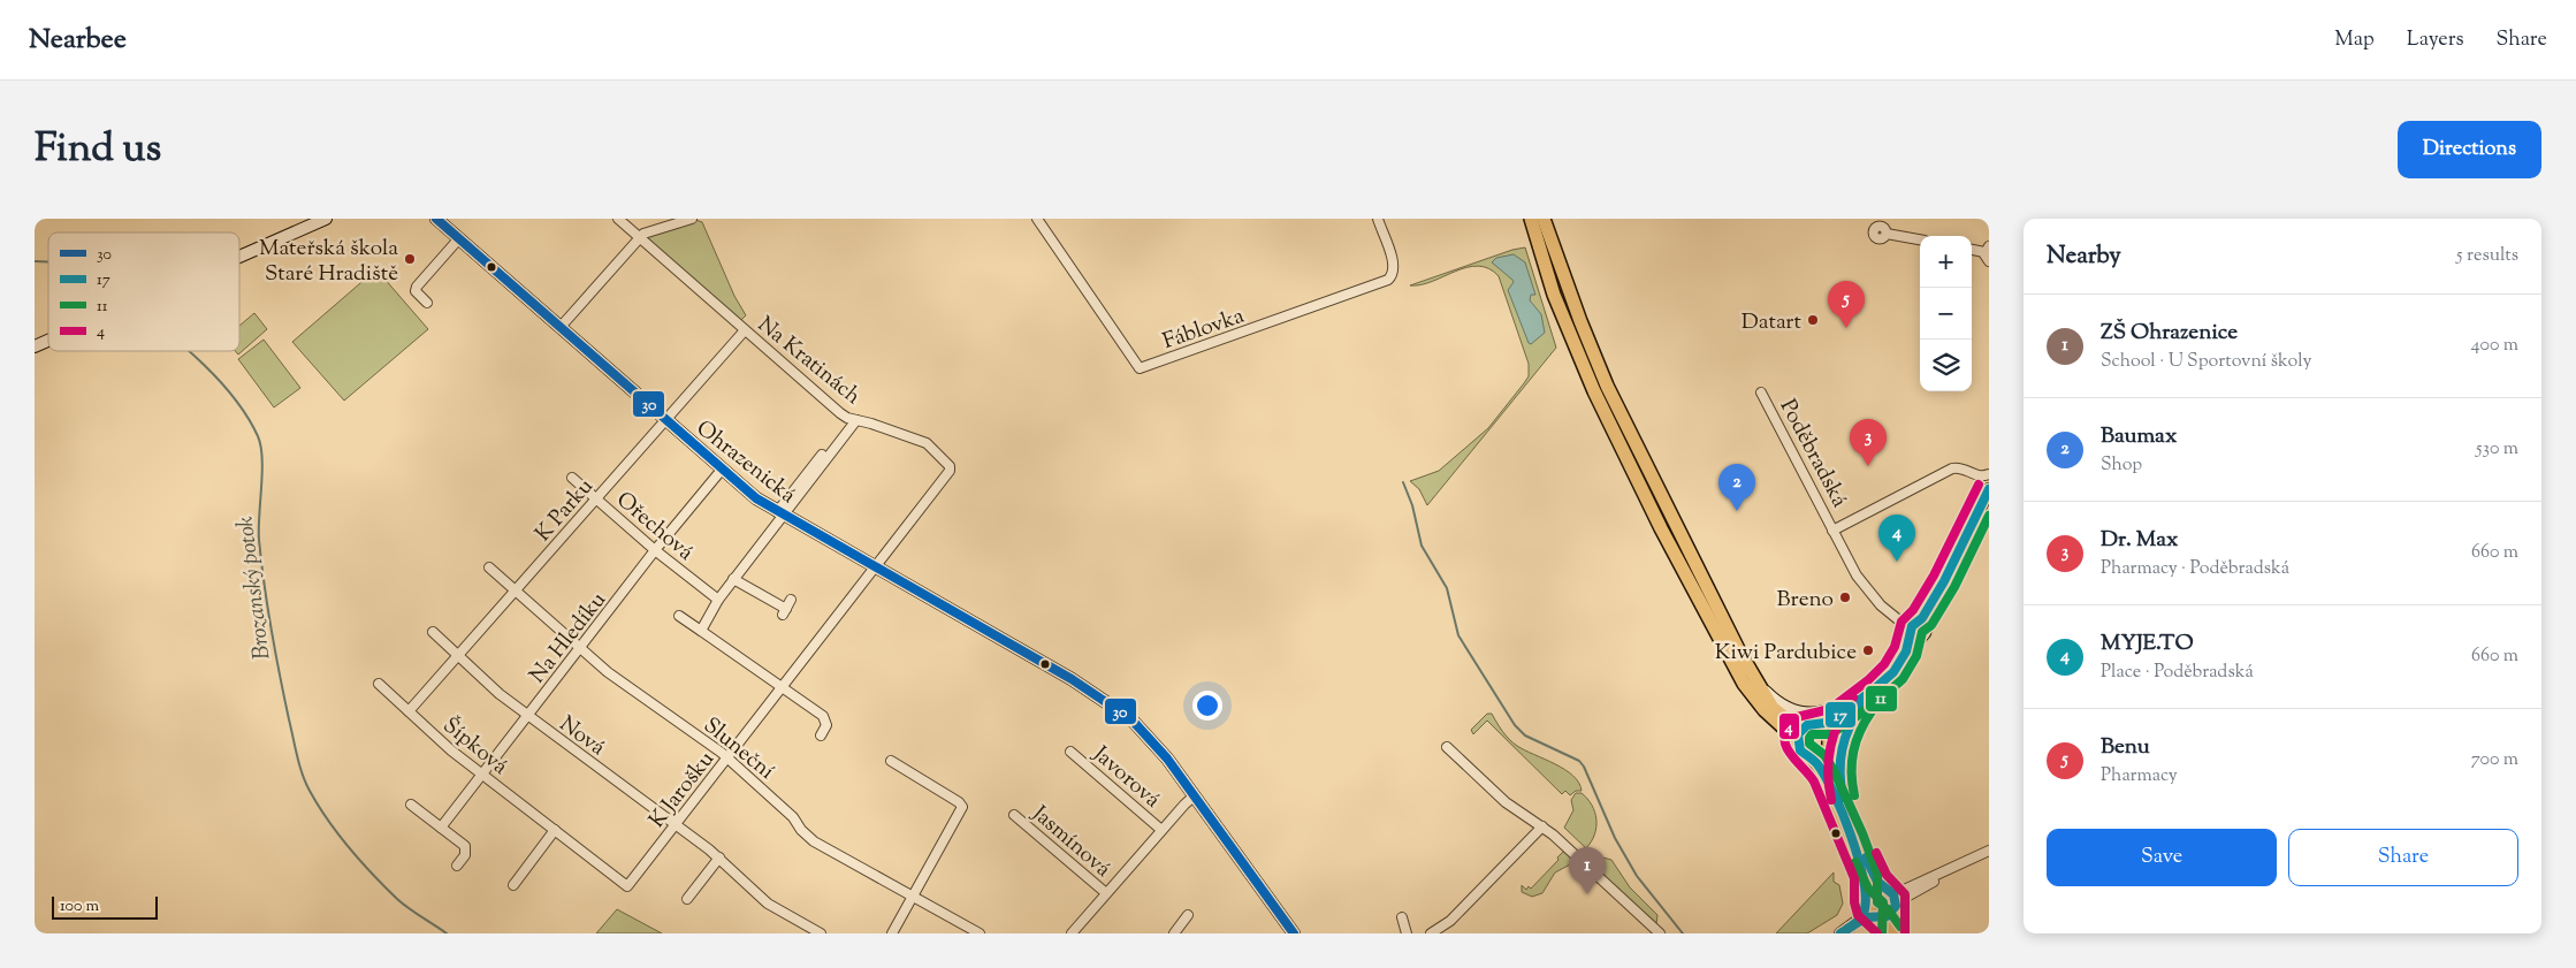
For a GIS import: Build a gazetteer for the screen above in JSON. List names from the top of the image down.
{
  "streets": {
    "street": [
      "Fáblovka",
      "Na Kratinách",
      "Poděbradská",
      "Ohrazenická",
      "K Parku",
      "Ořechová",
      "Na Hledíku",
      "Nová",
      "Šípková",
      "Sluneční",
      "Javorová",
      "K Jarošku",
      "Jasmínová"
    ]
  },
  "crossings": [
    ["Na Kratinách", "Ohrazenická"],
    ["Na Kratinách", "K Parku"],
    ["Na Kratinách", "K Jarošku"],
    ["Ohrazenická", "K Parku"],
    ["Ohrazenická", "Na Hledíku"],
    ["Ohrazenická", "K Jarošku"],
    ["K Parku", "Ořechová"],
    ["K Parku", "Nová"],
    ["K Parku", "Šípková"],
    ["K Parku", "Sluneční"],
    ["Ořechová", "Na Hledíku"],
    ["Na Hledíku", "Nová"],
    ["Na Hledíku", "Šípková"],
    ["Na Hledíku", "Sluneční"],
    ["Nová", "K Jarošku"],
    ["Šípková", "K Jarošku"],
    ["Sluneční", "K Jarošku"]
  ],
  "water": ["Brozanský potok"],
  "places": [
    "Mateřská škola Staré Hradiště",
    "Datart",
    "Breno",
    "Kiwi Pardubice"
  ],
  "lines": [
    "transit line 30",
    "transit line 4",
    "transit line 17",
    "transit line 11"
  ],
  "legend": [
    "30",
    "17",
    "11",
    "4"
  ],
  "scale_bar": "100 m",
  "page": {
    "header": "Nearbee",
    "nav": ["Map", "Layers", "Share"],
    "title": "Find us",
    "buttons": [
      "Directions",
      ["Save", "Share"]
    ],
    "heading": ["Nearby", "5 results"],
    "map_buttons": ["+", "−"],
    "pins": [
      "5",
      "3",
      "2",
      "4",
      "1"
    ],
    "list": [
      {
        "mark": "1",
        "name": "ZŠ Ohrazenice",
        "note": "School · U Sportovní školy",
        "value": "400 m"
      },
      {
        "mark": "2",
        "name": "Baumax",
        "note": "Shop",
        "value": "530 m"
      },
      {
        "mark": "3",
        "name": "Dr. Max",
        "note": "Pharmacy · Poděbradská",
        "value": "660 m"
      },
      {
        "mark": "4",
        "name": "MYJE.TO",
        "note": "Place · Poděbradská",
        "value": "660 m"
      },
      {
        "mark": "5",
        "name": "Benu",
        "note": "Pharmacy",
        "value": "700 m"
      }
    ],
    "scale": "100 m"
  }
}
